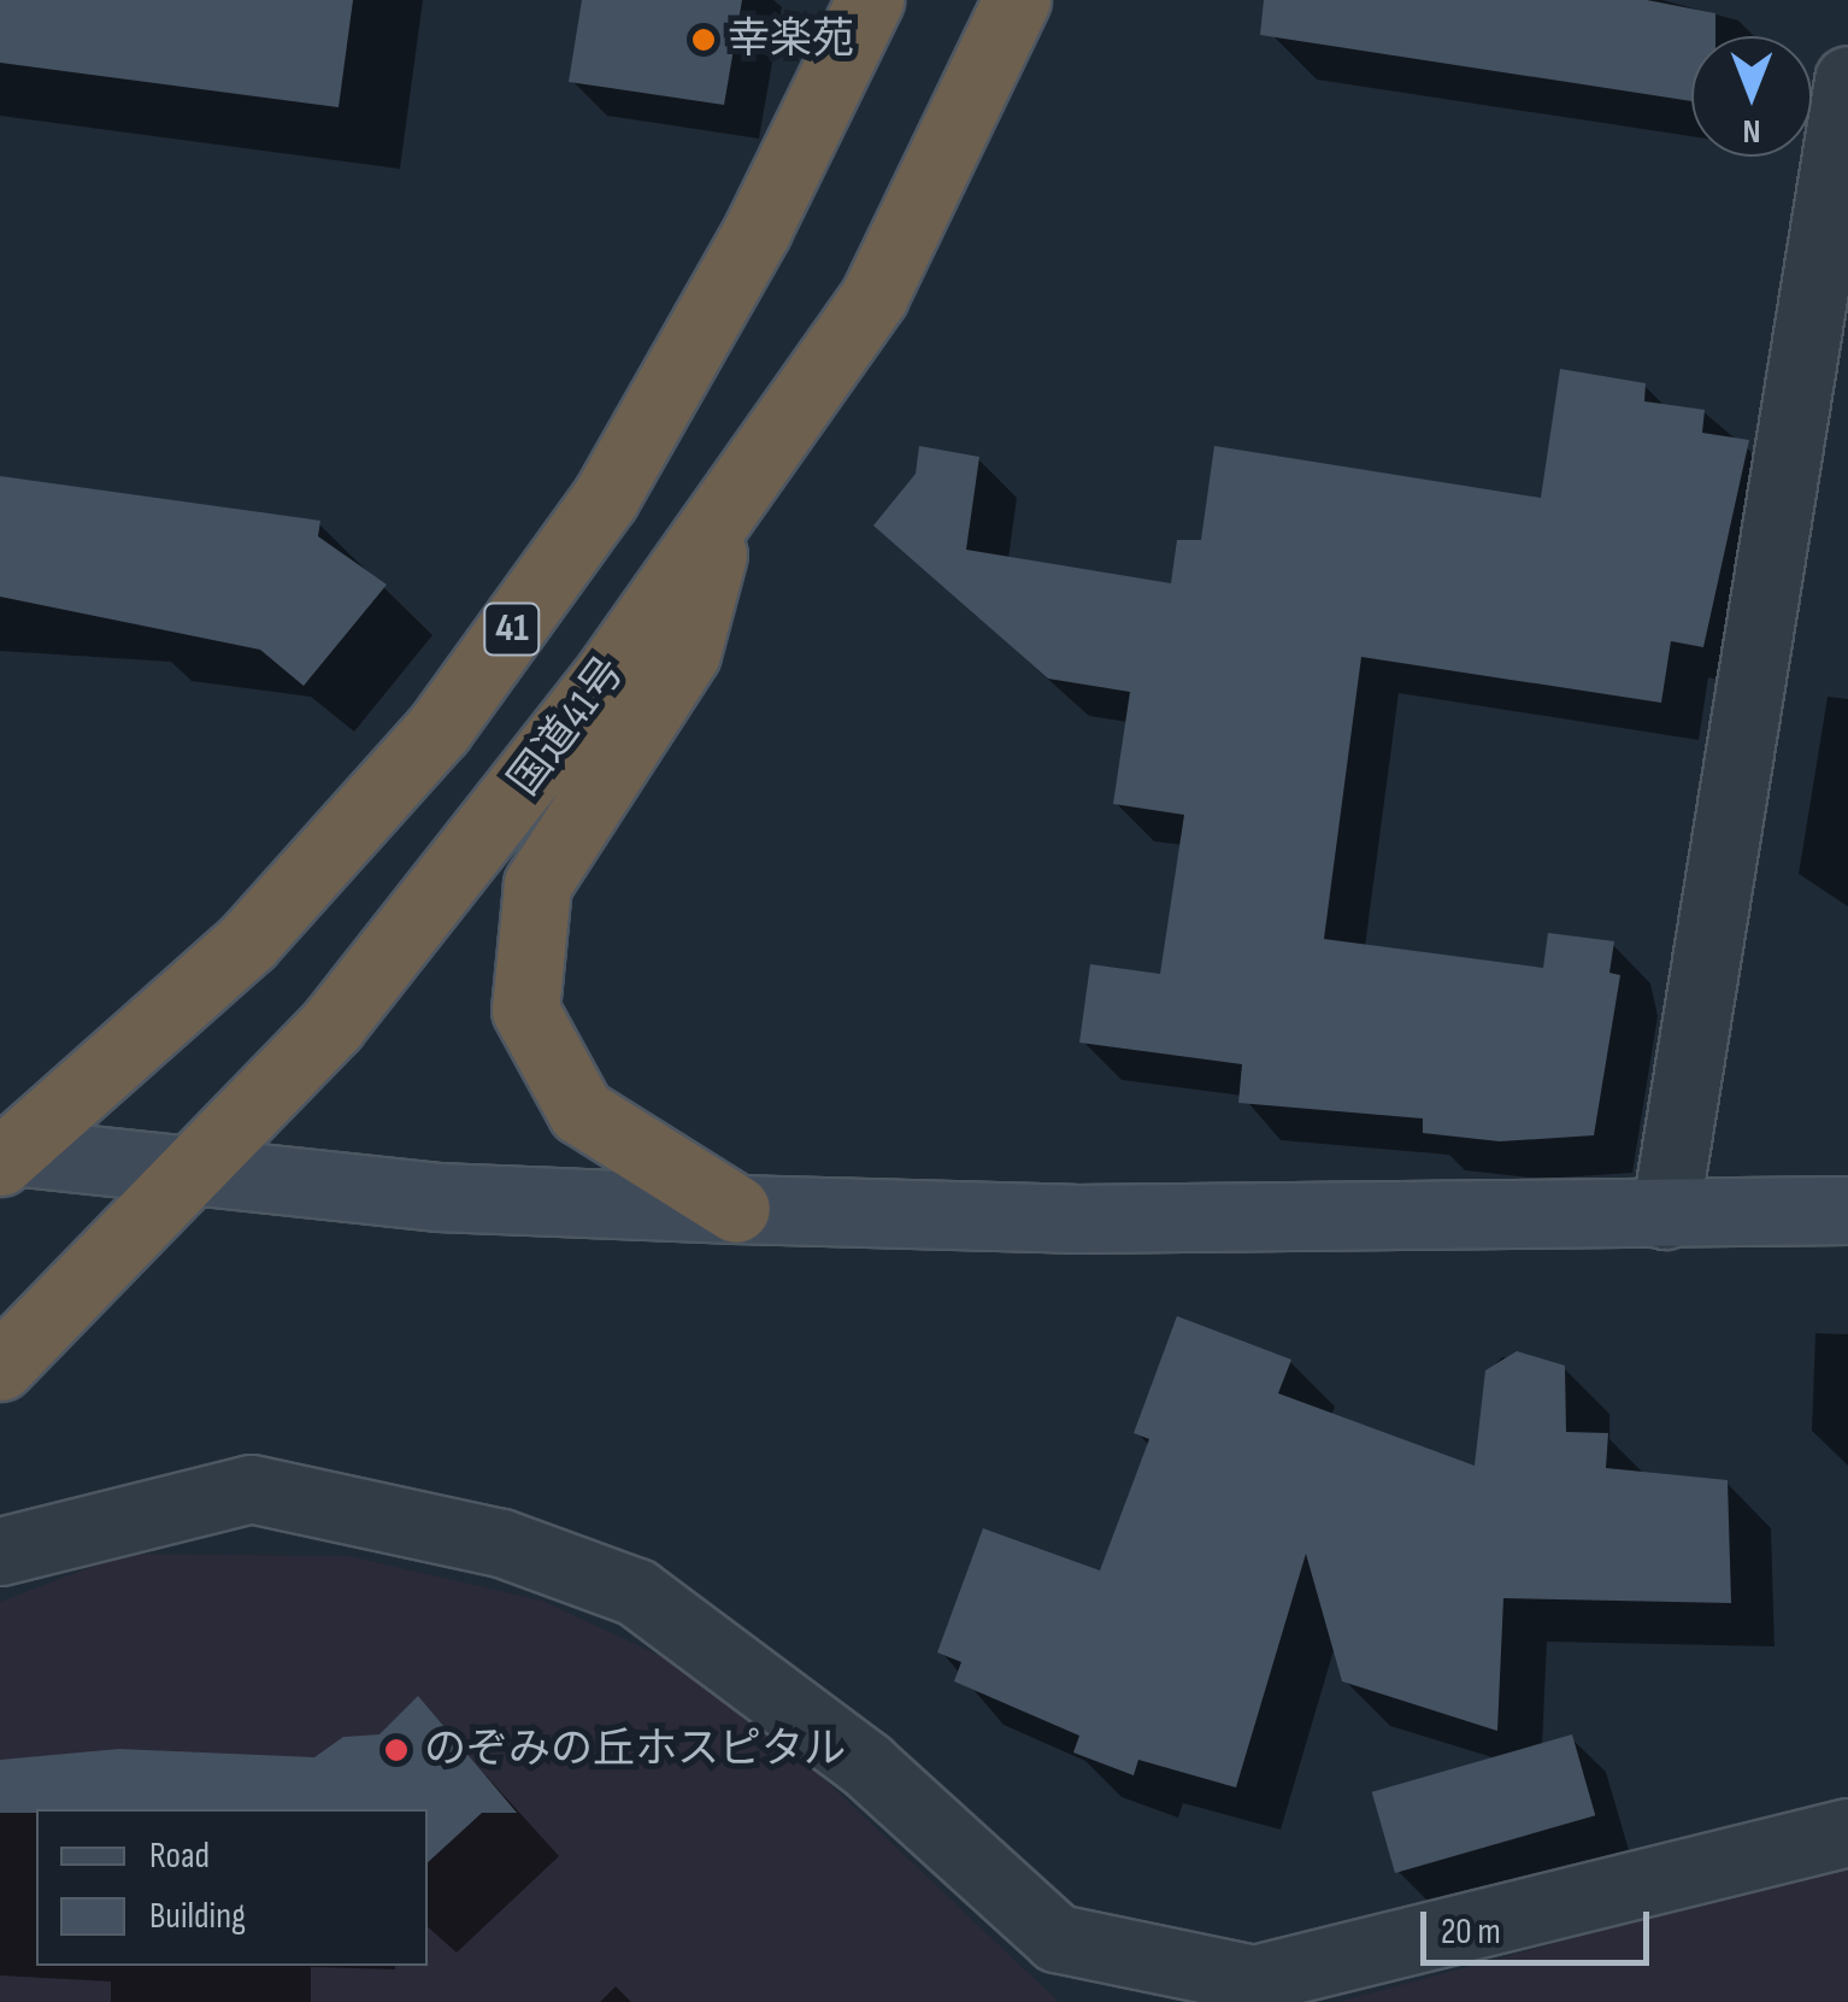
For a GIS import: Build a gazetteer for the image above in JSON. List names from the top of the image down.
{
  "streets": {
    "highway": ["41", "国道41号"]
  },
  "places": ["幸楽苑", "のぞみの丘ホスピタル"],
  "legend": ["Road", "Building"],
  "scale_bar": "20 m",
  "north": "bottom"
}
